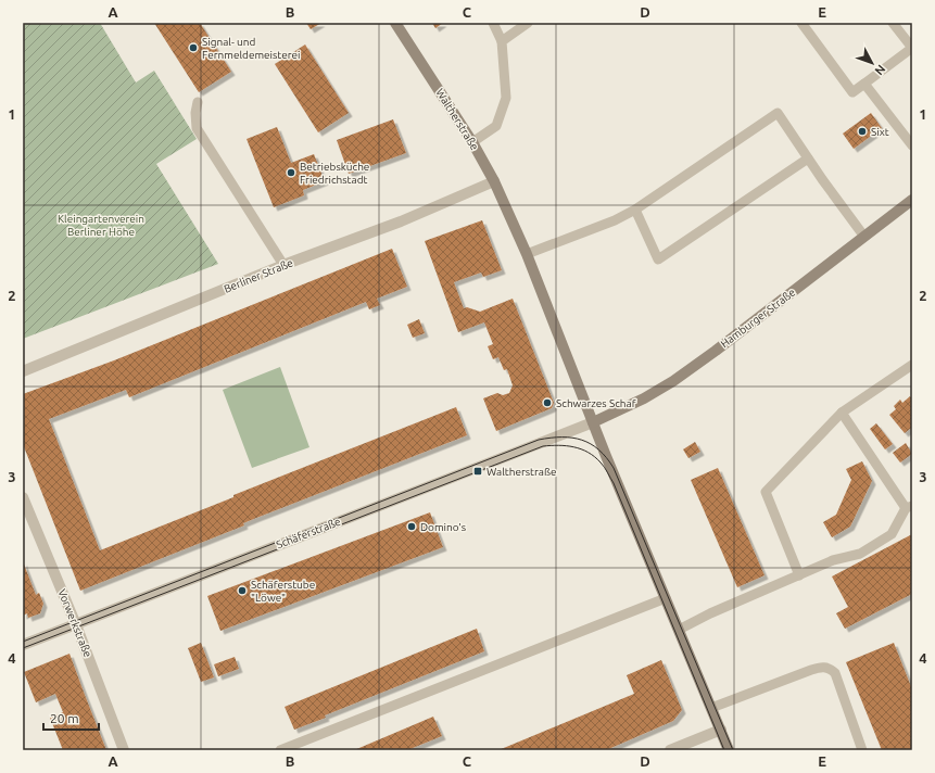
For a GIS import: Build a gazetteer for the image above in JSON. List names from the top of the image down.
{
  "streets": {
    "main road": ["Waltherstraße", "Hamburger Straße"],
    "street": ["Berliner Straße", "Schäferstraße", "Vorwerkstraße"]
  },
  "crossings": [
    ["Waltherstraße", "Berliner Straße"],
    ["Waltherstraße", "Hamburger Straße"],
    ["Waltherstraße", "Schäferstraße"],
    ["Hamburger Straße", "Schäferstraße"],
    ["Schäferstraße", "Vorwerkstraße"]
  ],
  "parks": ["Kleingartenverein Berliner Höhe"],
  "places": {
    "other": [
      "Signal- und Fernmeldemeisterei",
      "Sixt",
      "Betriebsküche Friedrichstadt",
      "Schwarzes Schaf",
      "Domino's",
      "Schäferstube \"Löwe\""
    ],
    "transit": ["Waltherstraße"]
  },
  "scale_bar": "20 m",
  "north": "bottom right",
  "grid": {
    "columns": [
      "A",
      "B",
      "C",
      "D",
      "E"
    ],
    "rows": [
      "1",
      "2",
      "3",
      "4"
    ]
  }
}
